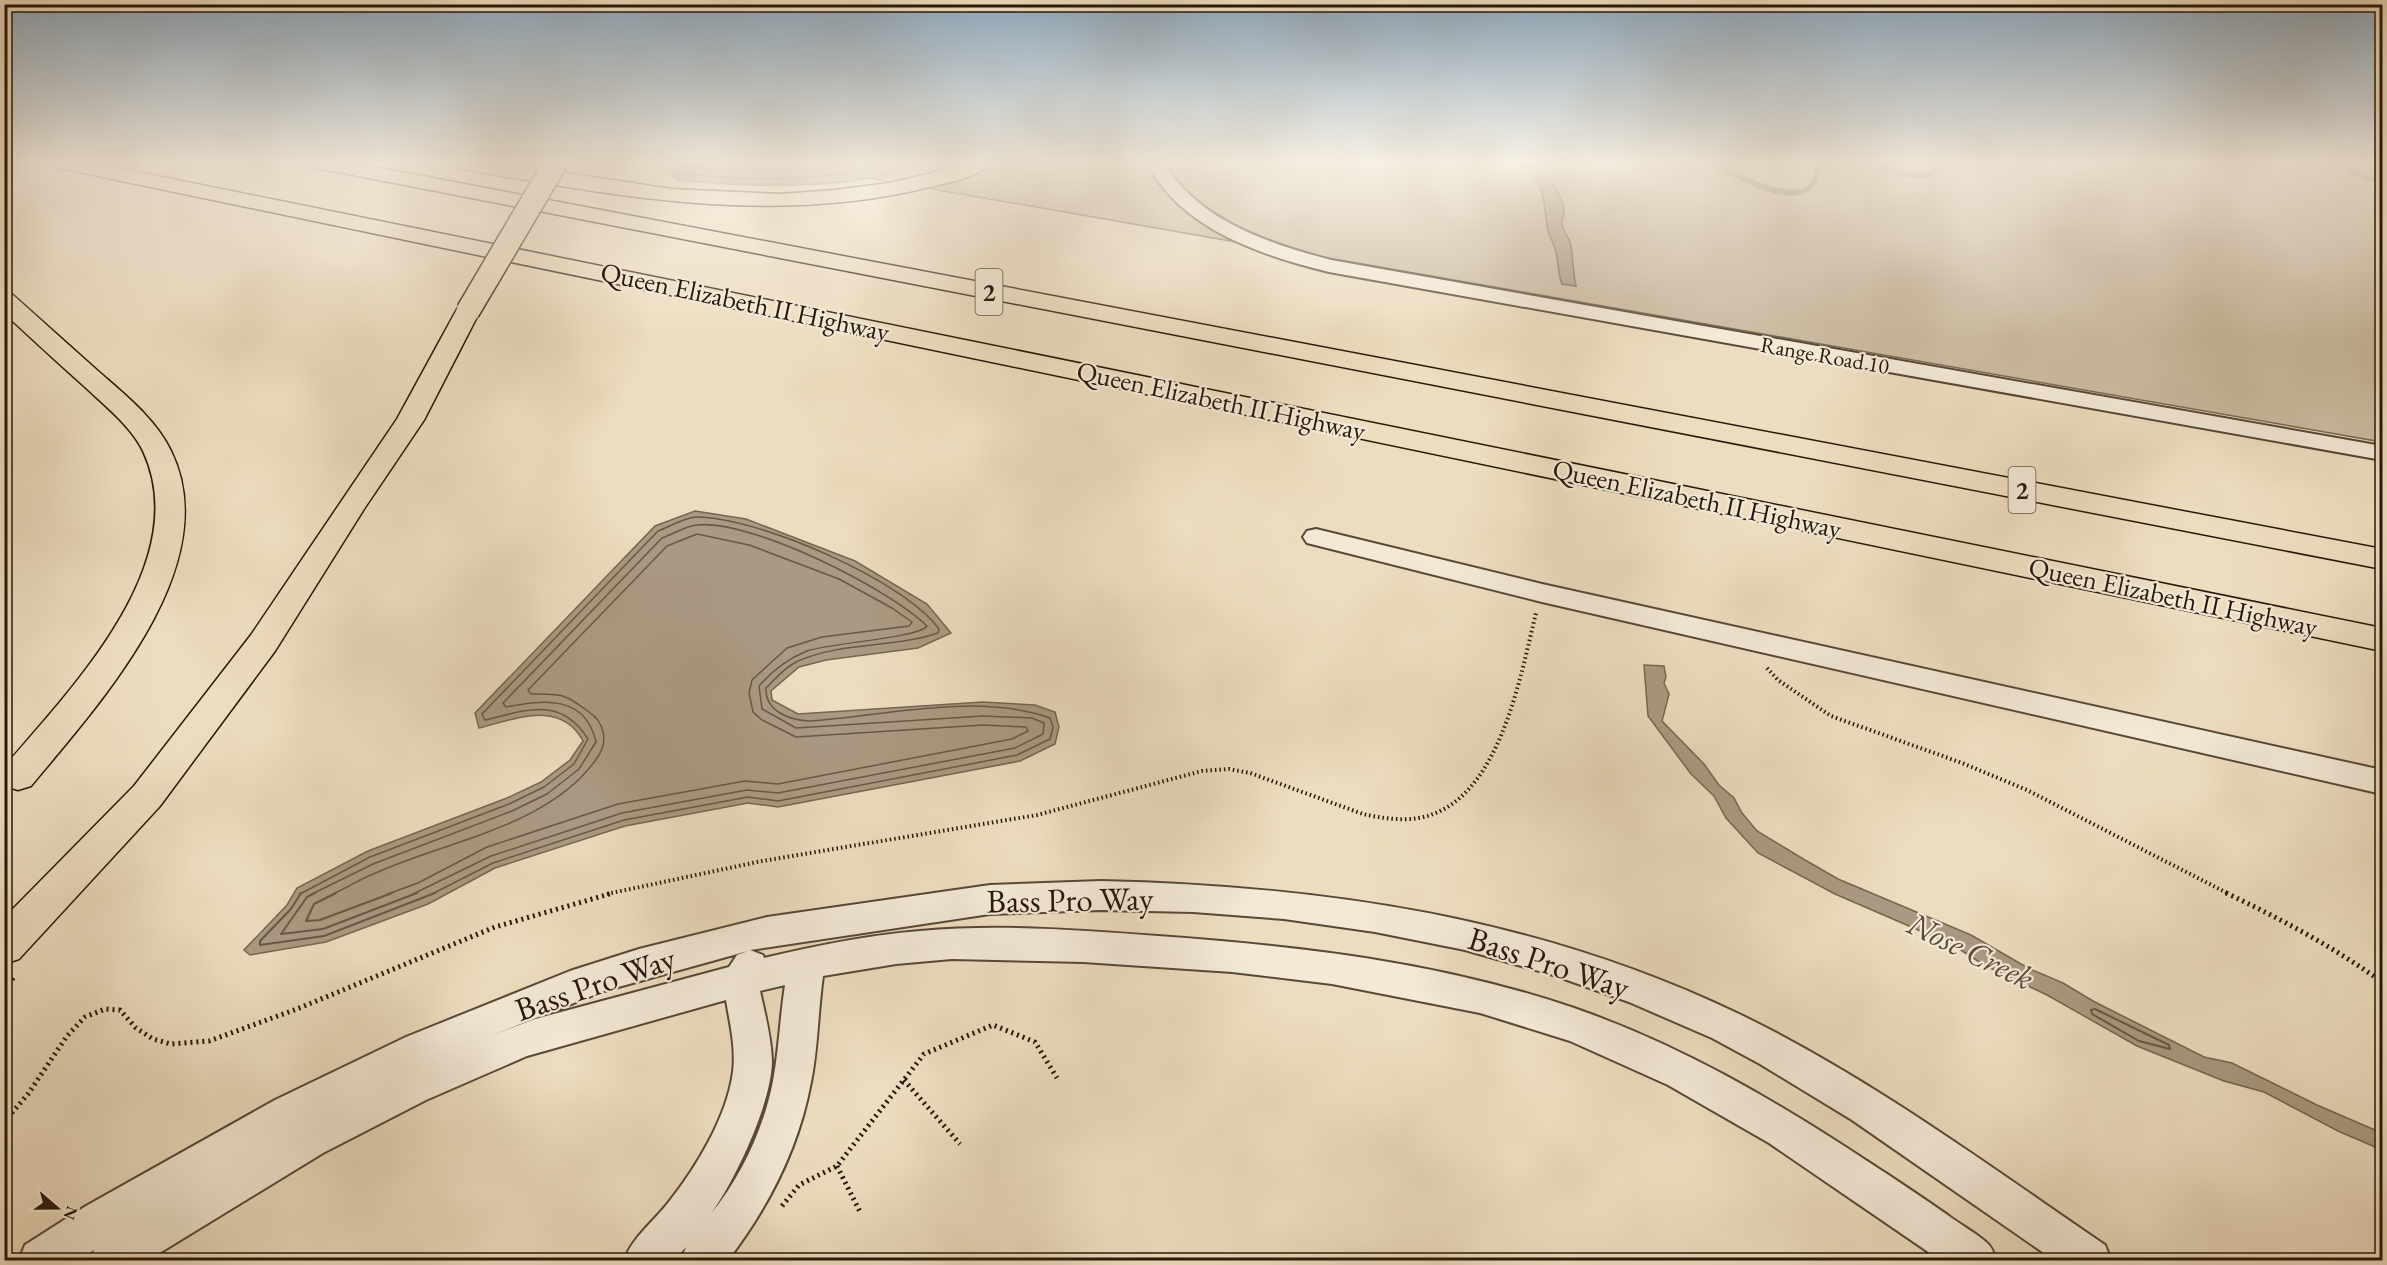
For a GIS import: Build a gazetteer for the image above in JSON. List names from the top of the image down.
{
  "streets": {
    "highway": ["2", "Queen Elizabeth II Highway"],
    "street": ["Range Road 10", "Bass Pro Way"]
  },
  "water": ["Nose Creek"],
  "north": "right"
}
